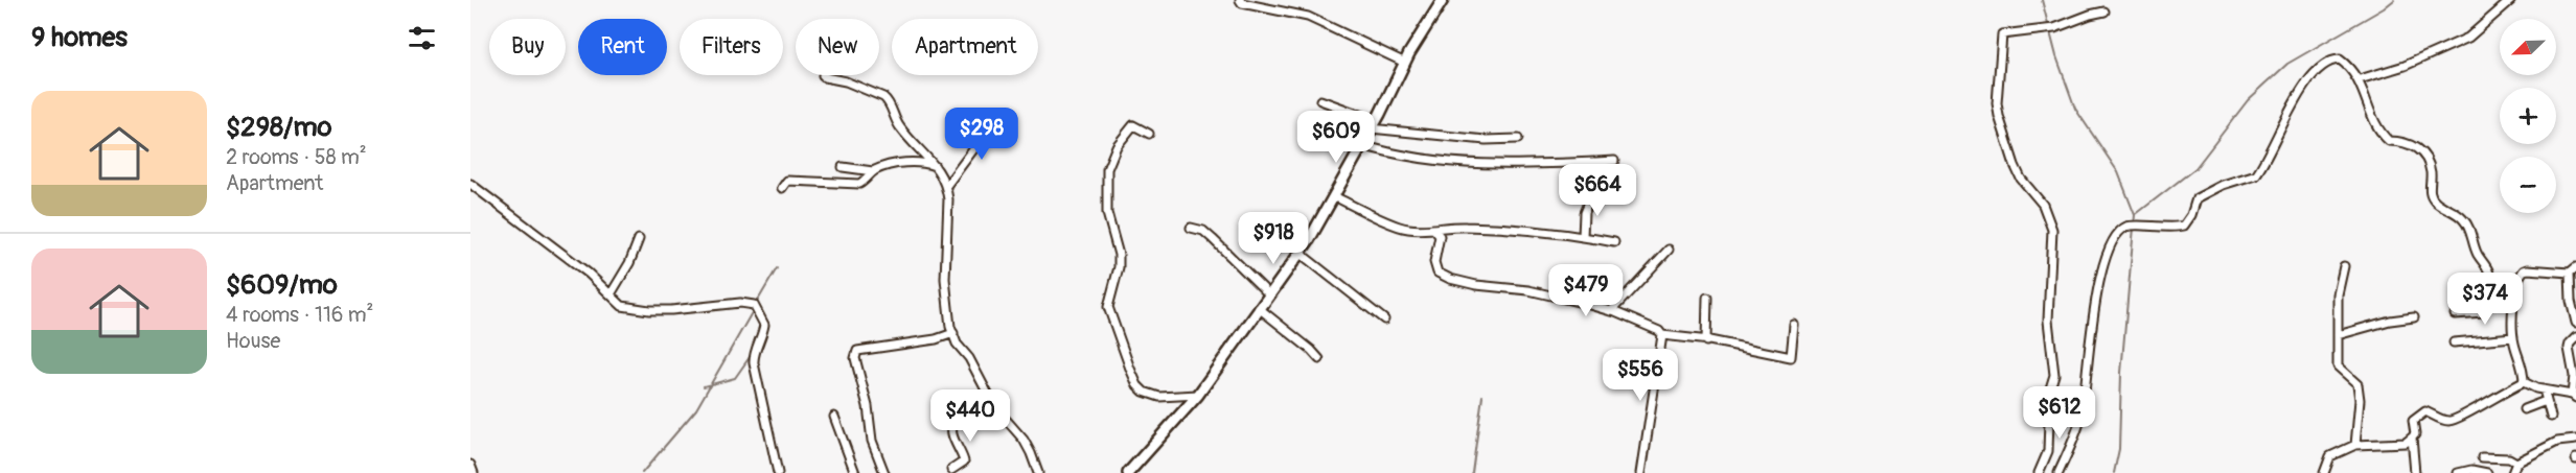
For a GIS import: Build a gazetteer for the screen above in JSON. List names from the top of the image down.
{
  "north": "bottom left",
  "page": {
    "heading": "9 homes",
    "map_buttons": ["+", "−"],
    "chip": [
      "Buy",
      "Rent",
      "Filters",
      "New",
      "Apartment"
    ],
    "list": [
      {
        "name": "$298/mo",
        "note": "2 rooms · 58 m² · Apartment"
      },
      {
        "name": "$609/mo",
        "note": "4 rooms · 116 m² · House"
      }
    ],
    "price": [
      "$298",
      "$609",
      "$664",
      "$918",
      "$479",
      "$374",
      "$556",
      "$612",
      "$440"
    ]
  }
}
